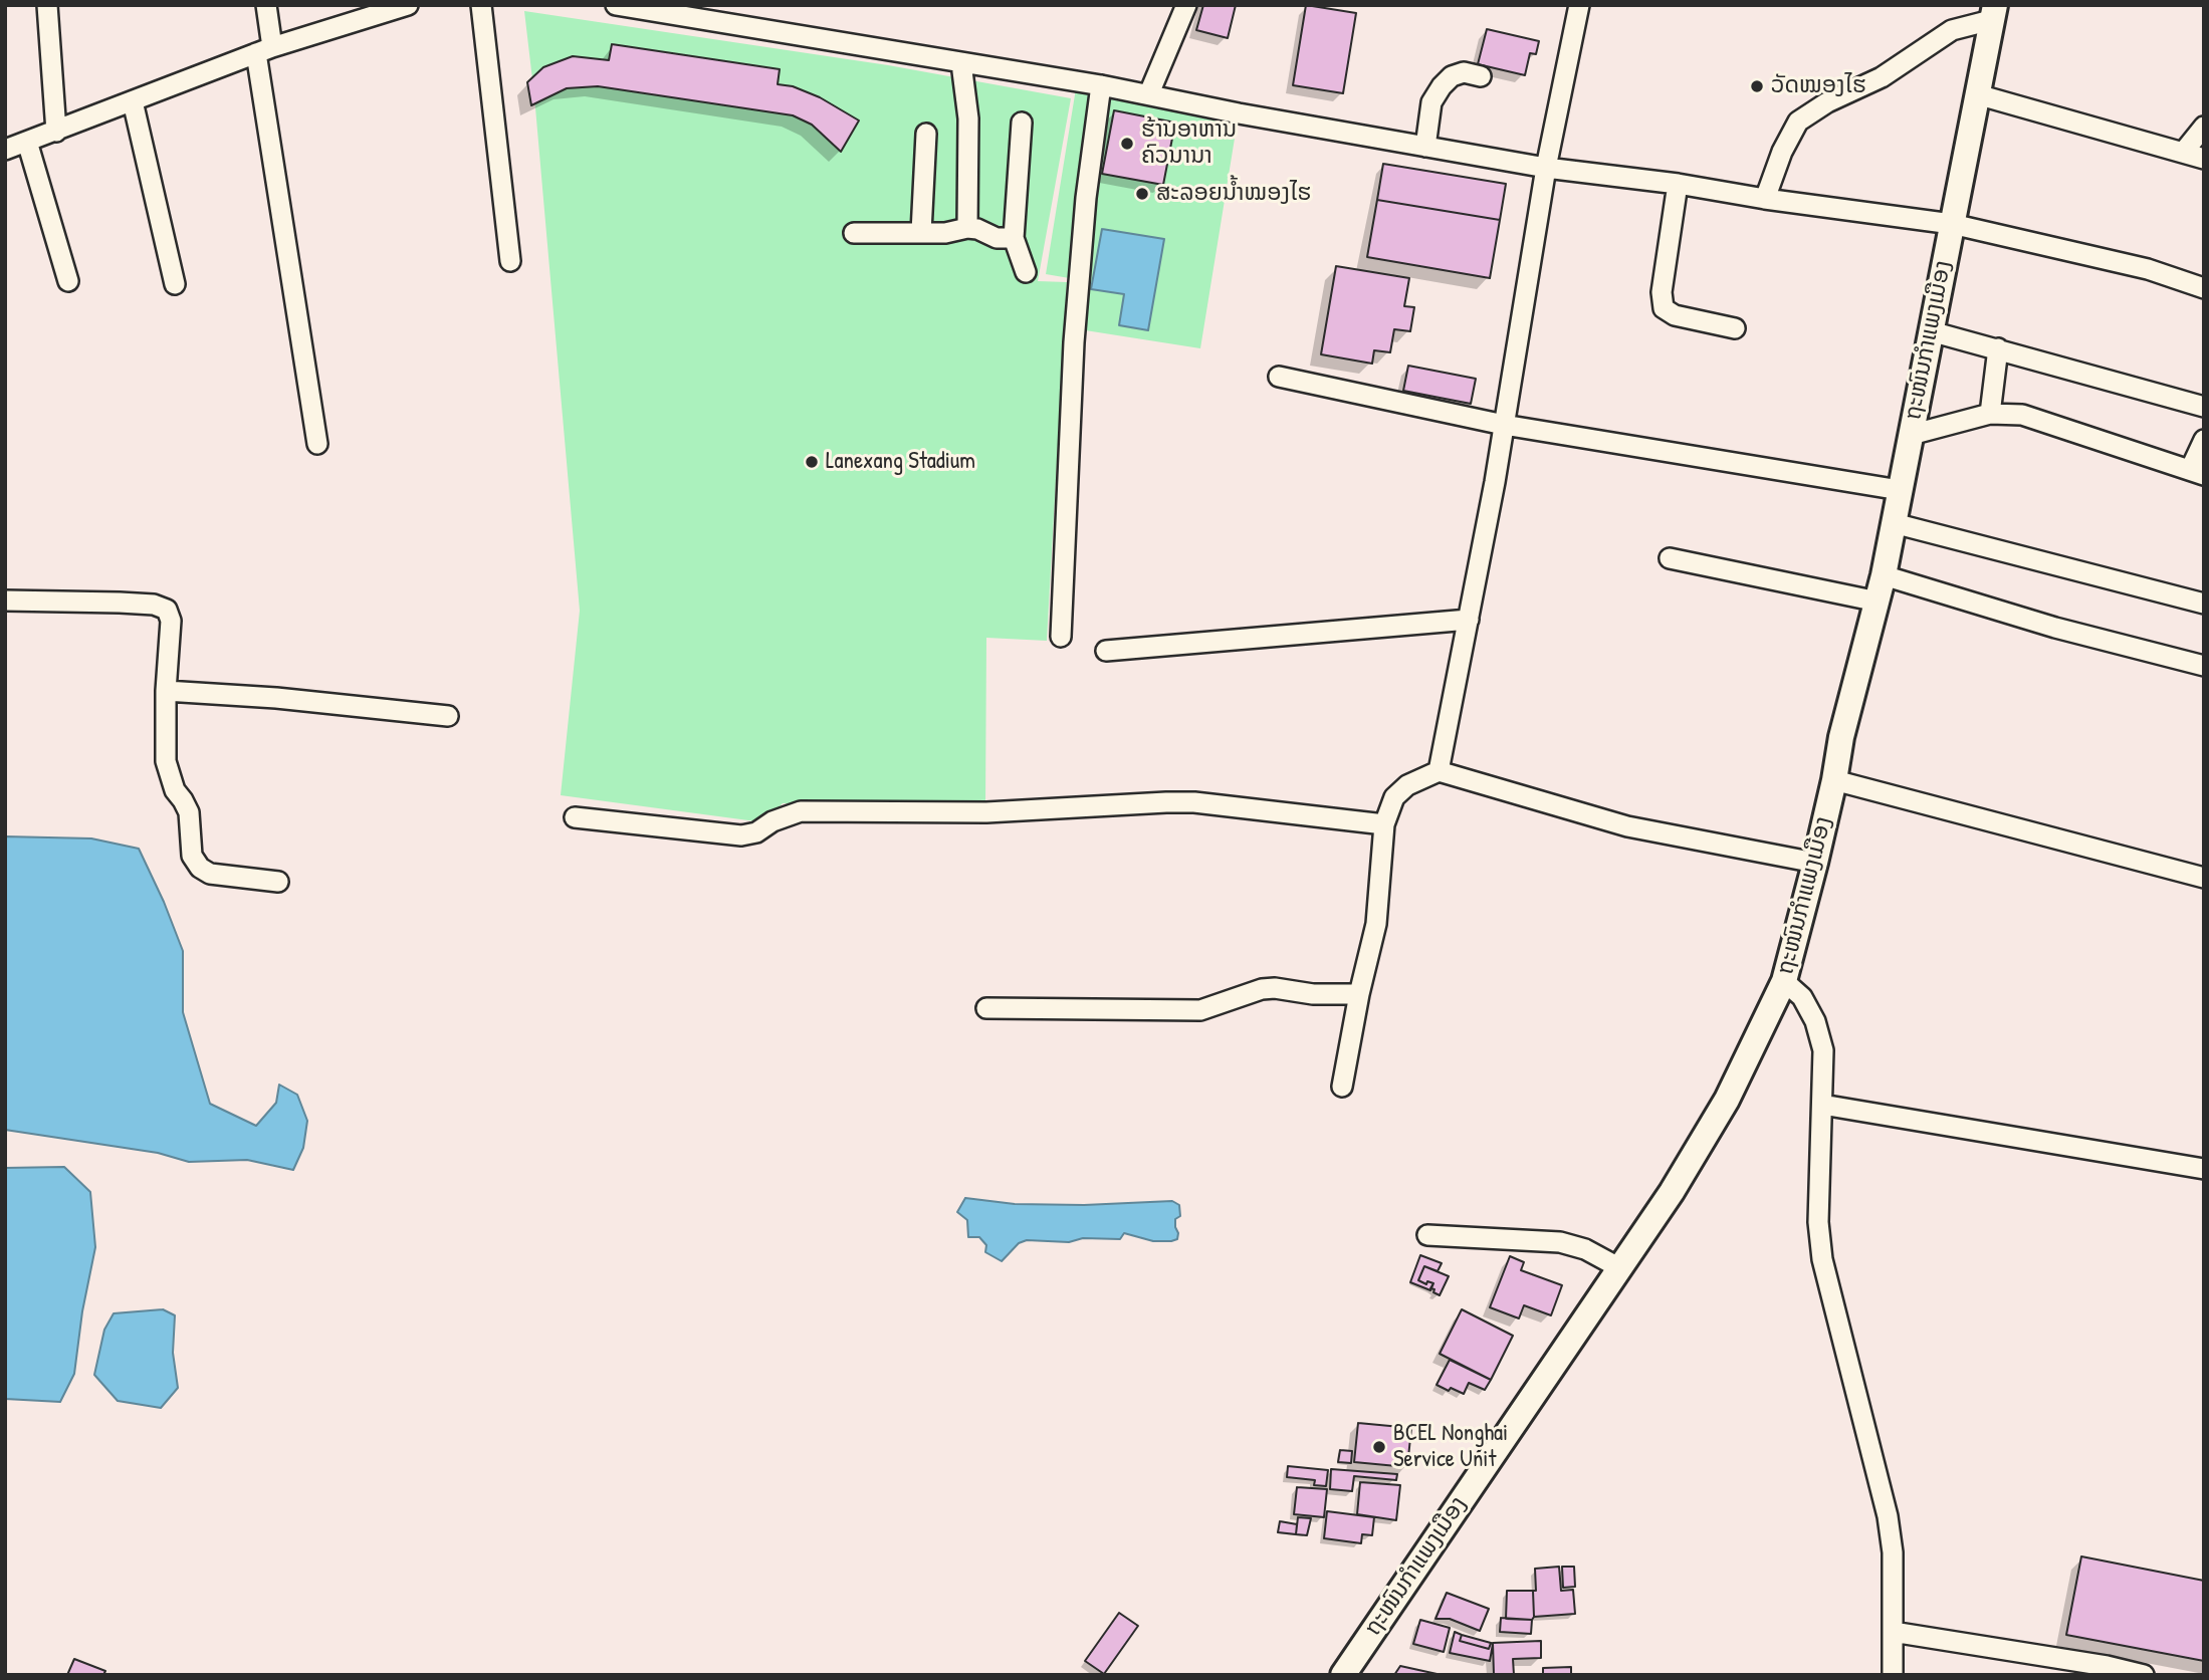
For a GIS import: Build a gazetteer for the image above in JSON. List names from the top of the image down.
{
  "streets": {
    "main road": ["ຖະໜົນກຳແພງເມືອງ"]
  },
  "places": [
    "ວັດໝອງໄຮ",
    "ຮ້ານອາຫານ ຄົວນານາ",
    "ສະລອຍນ້ຳໝອງໄຮ",
    "Lanexang Stadium",
    "BCEL Nonghai Service Unit"
  ]
}
